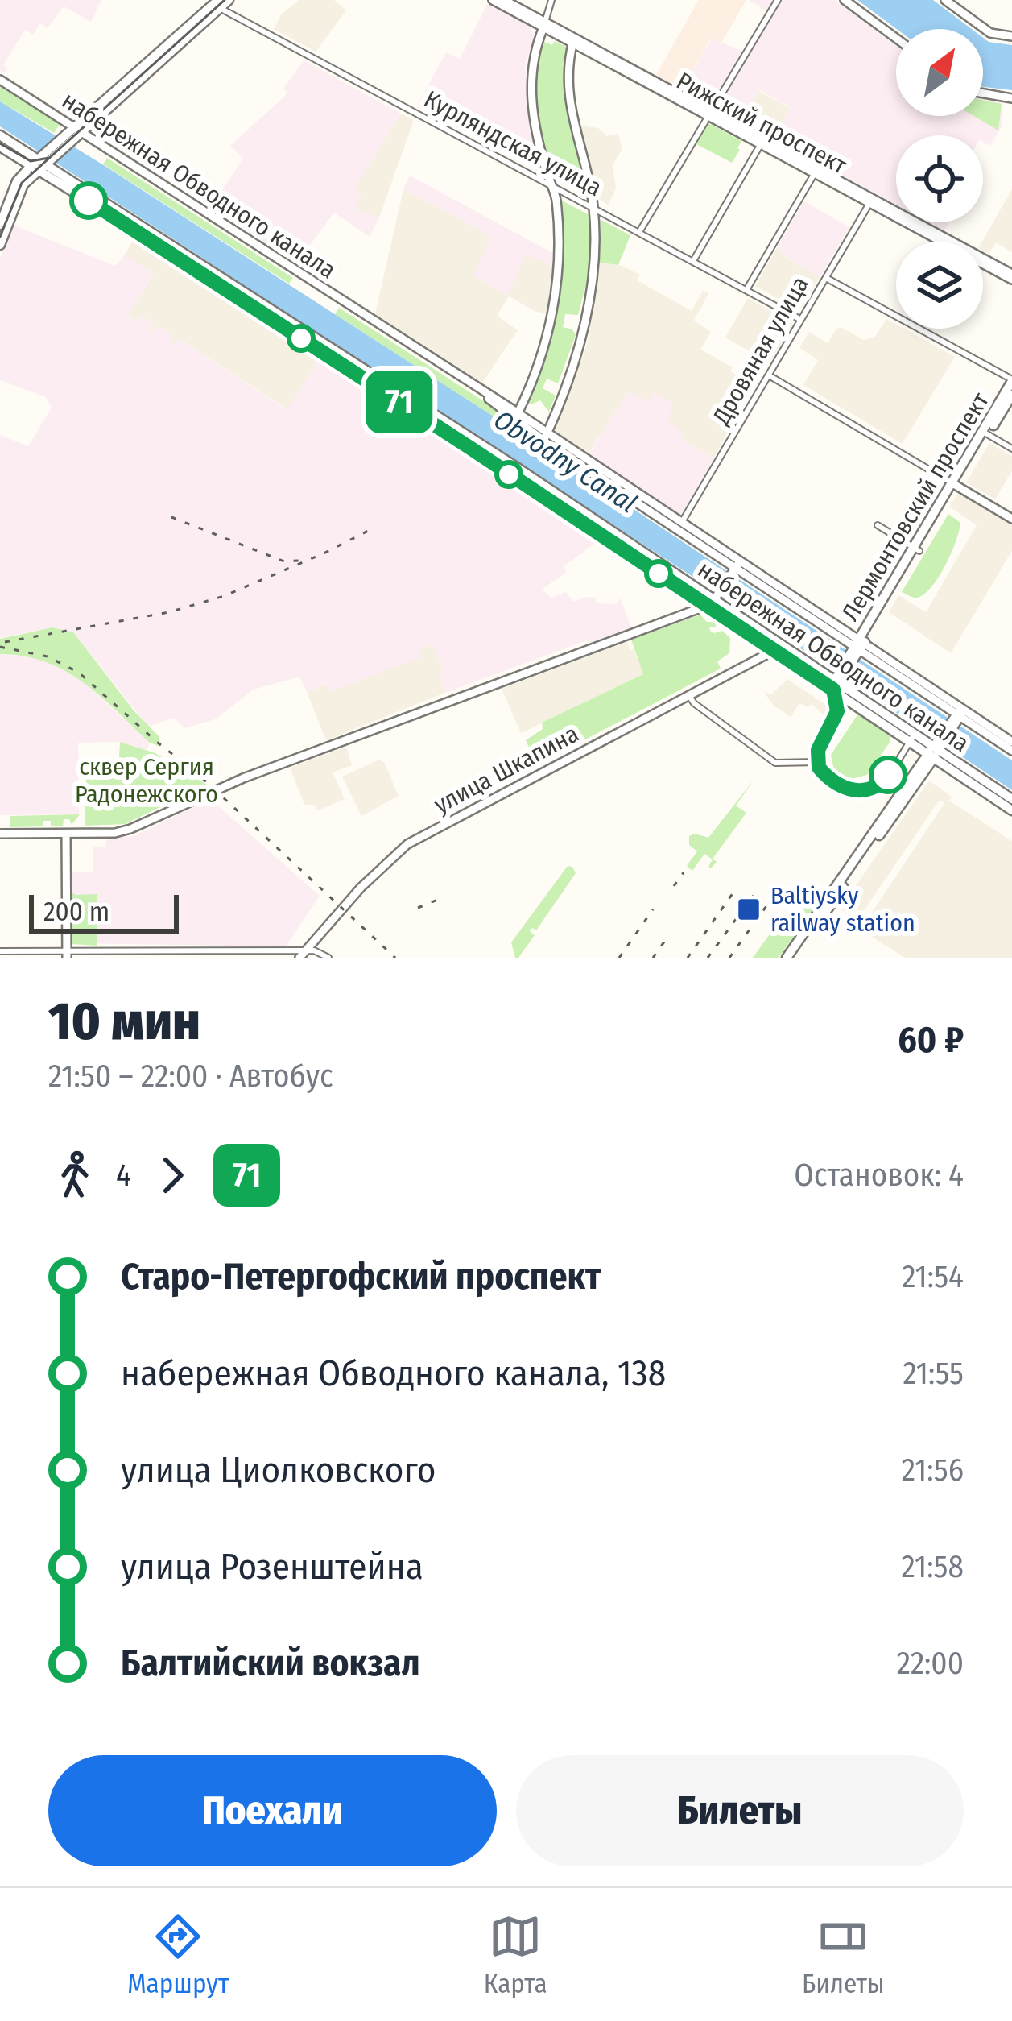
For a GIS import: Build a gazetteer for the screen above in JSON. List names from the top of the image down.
{
  "streets": {
    "main road": [
      "Рижский проспект",
      "набережная Обводного канала",
      "Лермонтовский проспект",
      "улица Шкапина"
    ],
    "street": ["Курляндская улица", "Дровяная улица"]
  },
  "crossings": [
    ["Рижский проспект", "Дровяная улица"],
    ["Курляндская улица", "Дровяная улица"],
    ["набережная Обводного канала", "Дровяная улица"],
    ["набережная Обводного канала", "Лермонтовский проспект"],
    ["набережная Обводного канала", "улица Шкапина"]
  ],
  "water": ["Obvodny Canal"],
  "parks": ["сквер Сергия Радонежского"],
  "places": {
    "transit": ["Baltiysky railway station"]
  },
  "lines": ["bus line 71"],
  "scale_bar": "200 m",
  "north": "top right",
  "page": {
    "on_map": "71",
    "scale": "200 m",
    "heading": ["10 мин", "21:50 – 22:00 · Автобус", "60 ₽"],
    "legs": ["4", "71", "Остановок: 4"],
    "list": [
      {
        "name": "Старо-Петергофский проспект",
        "value": "21:54"
      },
      {
        "name": "набережная Обводного канала, 138",
        "value": "21:55"
      },
      {
        "name": "улица Циолковского",
        "value": "21:56"
      },
      {
        "name": "улица Розенштейна",
        "value": "21:58"
      },
      {
        "name": "Балтийский вокзал",
        "value": "22:00"
      }
    ],
    "buttons": ["Поехали", "Билеты"],
    "tabs": ["Маршрут", "Карта", "Билеты"]
  }
}
